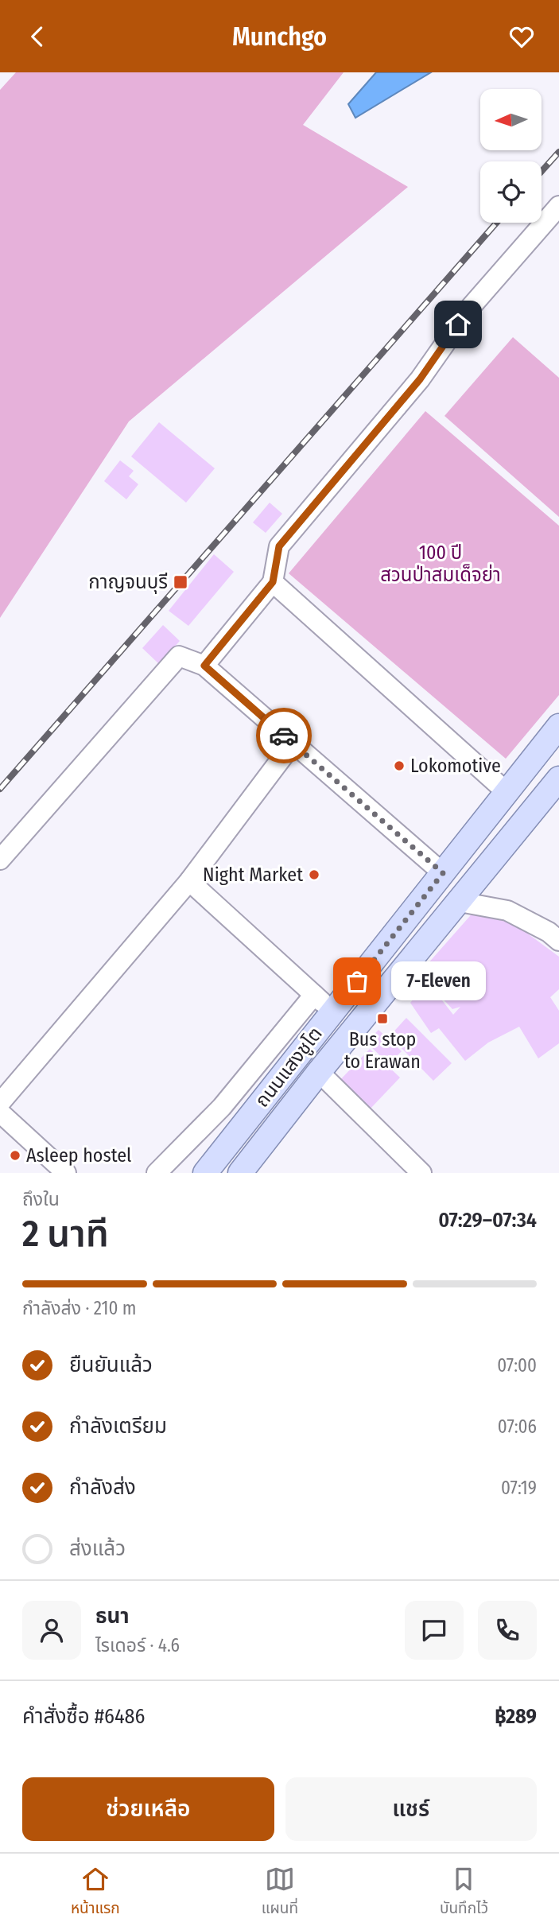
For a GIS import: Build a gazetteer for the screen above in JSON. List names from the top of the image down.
{
  "streets": {
    "main road": ["ถนนแสงชูโต"]
  },
  "parks": ["100 ปี สวนป่าสมเด็จย่า"],
  "places": {
    "transit": ["กาญจนบุรี", "Bus stop to Erawan"],
    "other": [
      "Lokomotive",
      "Night Market",
      "7-Eleven",
      "Asleep hostel"
    ]
  },
  "north": "left",
  "page": {
    "header": "Munchgo",
    "bubble": "7-Eleven",
    "heading": ["2 นาที", "ถึงใน", "07:29–07:34"],
    "panel": [
      "ธนา",
      "ไรเดอร์ · 4.6",
      "คำสั่งซื้อ #6486",
      "฿289"
    ],
    "bar": "กำลังส่ง · 210 m",
    "list": [
      ["ยืนยันแล้ว", "07:00"],
      ["กำลังเตรียม", "07:06"],
      ["กำลังส่ง", "07:19"],
      "ส่งแล้ว"
    ],
    "buttons": ["ช่วยเหลือ", "แชร์"],
    "tabs": ["หน้าแรก", "แผนที่", "บันทึกไว้"]
  }
}
